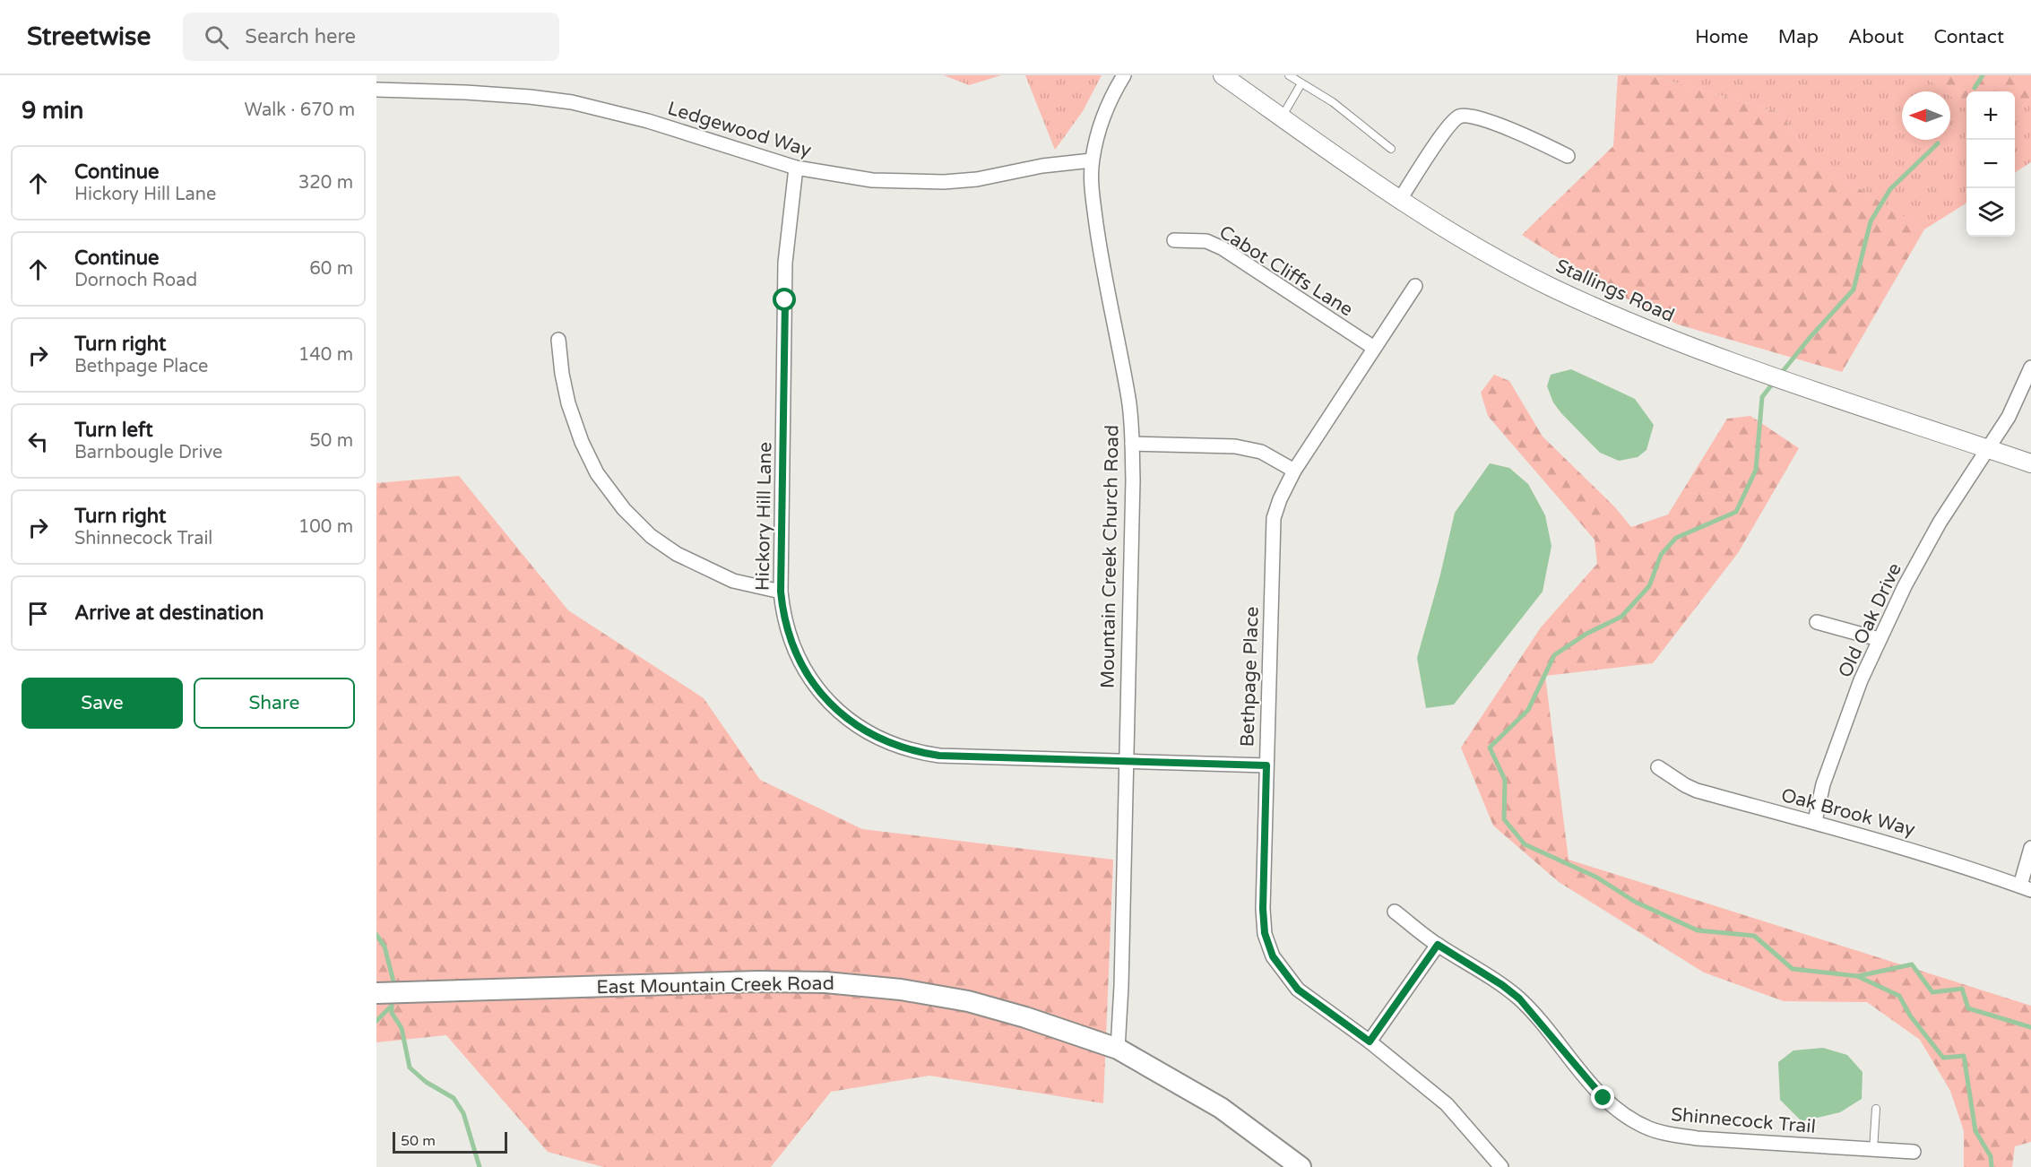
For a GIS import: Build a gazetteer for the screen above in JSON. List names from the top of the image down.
{
  "streets": {
    "main road": ["East Mountain Creek Road"],
    "street": [
      "Ledgewood Way",
      "Cabot Cliffs Lane",
      "Stallings Road",
      "Hickory Hill Lane",
      "Mountain Creek Church Road",
      "Old Oak Drive",
      "Bethpage Place",
      "Oak Brook Way",
      "Shinnecock Trail"
    ]
  },
  "crossings": [
    ["Ledgewood Way", "Hickory Hill Lane"],
    ["Ledgewood Way", "Mountain Creek Church Road"],
    ["Cabot Cliffs Lane", "Bethpage Place"],
    ["Stallings Road", "Old Oak Drive"],
    ["Hickory Hill Lane", "Mountain Creek Church Road"],
    ["Hickory Hill Lane", "Bethpage Place"],
    ["Mountain Creek Church Road", "East Mountain Creek Road"],
    ["Old Oak Drive", "Oak Brook Way"]
  ],
  "scale_bar": "50 m",
  "north": "left",
  "page": {
    "header": "Streetwise",
    "search": "Search here",
    "nav": [
      "Home",
      "Map",
      "About",
      "Contact"
    ],
    "heading": ["9 min", "Walk · 670 m"],
    "map_buttons": ["+", "−"],
    "list": [
      ["Continue", "Hickory Hill Lane", "320 m"],
      ["Continue", "Dornoch Road", "60 m"],
      ["Turn right", "Bethpage Place", "140 m"],
      ["Turn left", "Barnbougle Drive", "50 m"],
      ["Turn right", "Shinnecock Trail", "100 m"],
      "Arrive at destination"
    ],
    "buttons": ["Save", "Share"],
    "scale": "50 m"
  }
}
